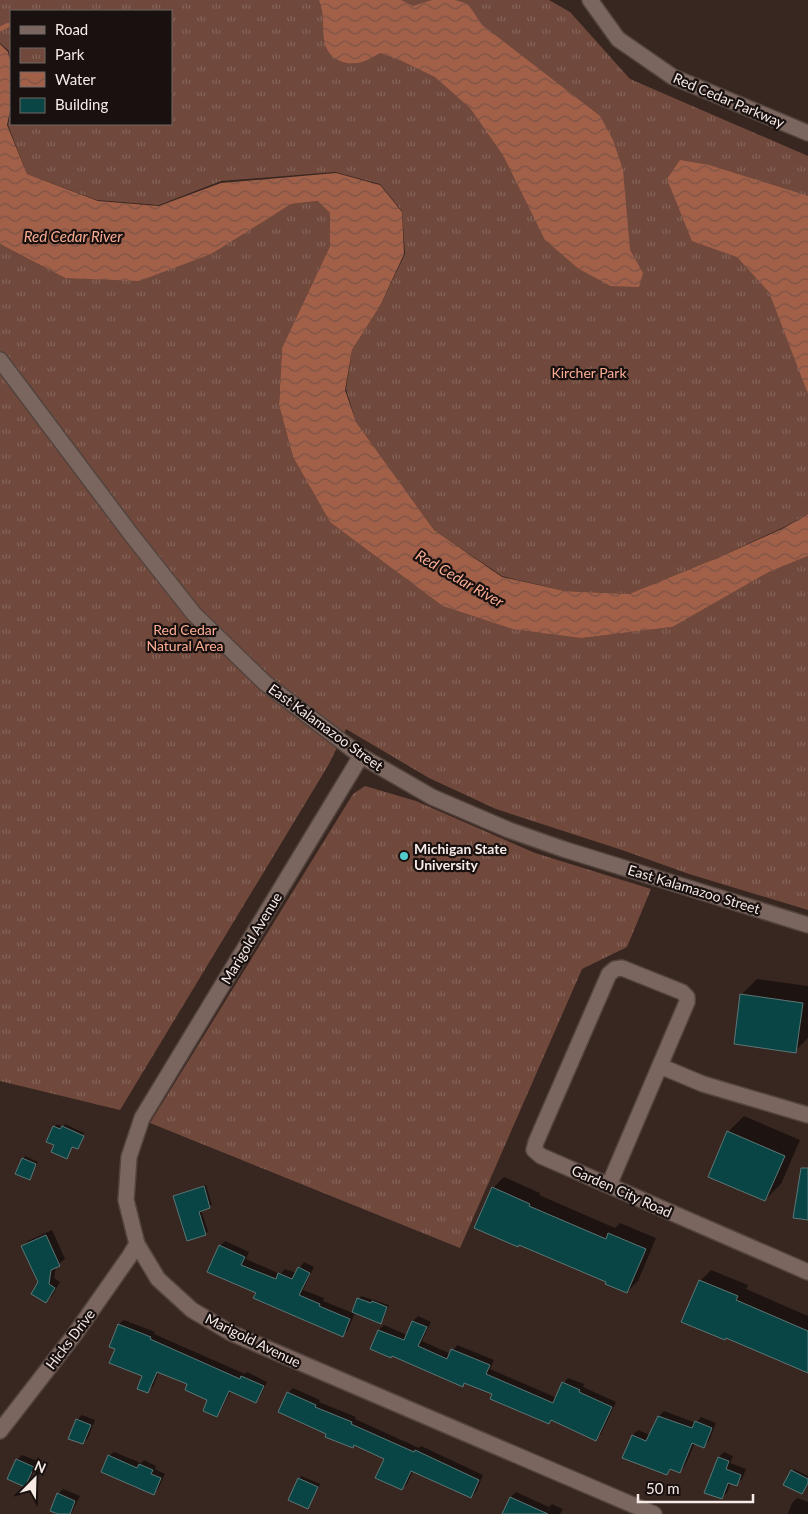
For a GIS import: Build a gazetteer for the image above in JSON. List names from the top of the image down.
{
  "streets": {
    "street": [
      "Red Cedar Parkway",
      "East Kalamazoo Street",
      "Marigold Avenue",
      "Garden City Road",
      "Hicks Drive"
    ]
  },
  "crossings": [
    ["East Kalamazoo Street", "Marigold Avenue"],
    ["Marigold Avenue", "Hicks Drive"]
  ],
  "water": ["Red Cedar River"],
  "parks": ["Kircher Park", "Red Cedar Natural Area"],
  "places": ["Michigan State University"],
  "legend": [
    "Road",
    "Park",
    "Water",
    "Building"
  ],
  "scale_bar": "50 m",
  "north": "top right"
}
